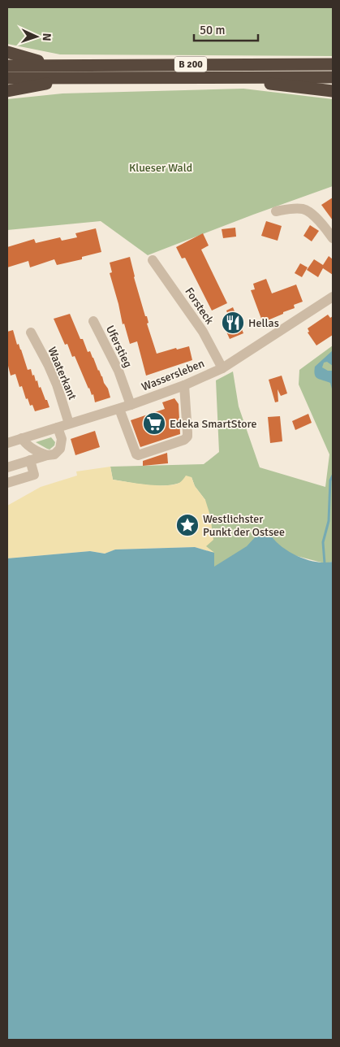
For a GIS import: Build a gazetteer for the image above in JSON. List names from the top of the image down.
{
  "streets": {
    "highway": ["B 200"],
    "street": [
      "Forsteck",
      "Uferstieg",
      "Waaterkant",
      "Wassersleben"
    ]
  },
  "crossings": [
    ["Forsteck", "Wassersleben"],
    ["Uferstieg", "Wassersleben"],
    ["Waaterkant", "Wassersleben"]
  ],
  "parks": ["Klueser Wald"],
  "places": {
    "restaurant": ["Hellas"],
    "supermarket": ["Edeka SmartStore"],
    "place": ["Westlichster Punkt der Ostsee"]
  },
  "scale_bar": "50 m",
  "north": "right"
}
